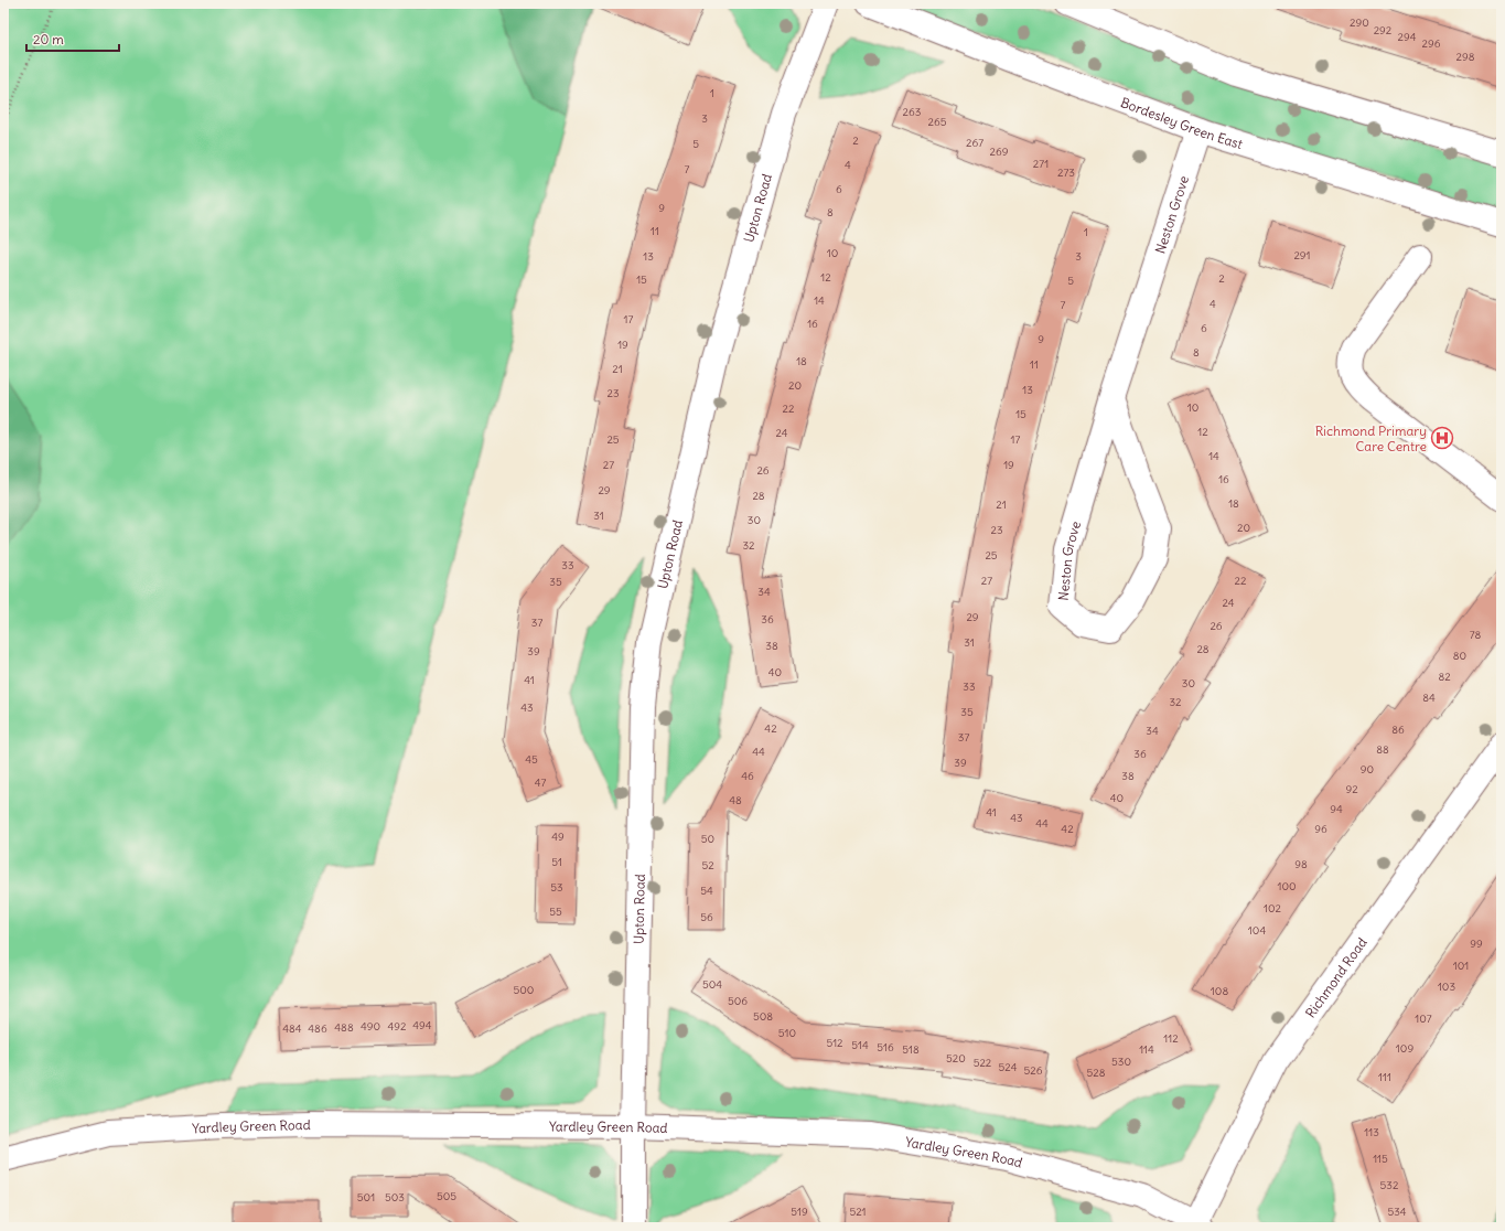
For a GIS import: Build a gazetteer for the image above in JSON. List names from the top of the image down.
{
  "streets": {
    "street": [
      "Bordesley Green East",
      "Upton Road",
      "Neston Grove",
      "Richmond Road",
      "Yardley Green Road"
    ]
  },
  "crossings": [
    ["Bordesley Green East", "Neston Grove"],
    ["Upton Road", "Yardley Green Road"],
    ["Richmond Road", "Yardley Green Road"]
  ],
  "places": {
    "hospital": ["Richmond Primary Care Centre"]
  },
  "house_numbers": [
    "290",
    "292",
    "294",
    "296",
    "298",
    "1",
    "263",
    "3",
    "265",
    "2",
    "267",
    "5",
    "269",
    "271",
    "4",
    "7",
    "273",
    "6",
    "9",
    "8",
    "11",
    "1",
    "10",
    "291",
    "13",
    "3",
    "12",
    "2",
    "15",
    "5",
    "14",
    "4",
    "7",
    "17",
    "16",
    "6",
    "9",
    "19",
    "8",
    "18",
    "11",
    "21",
    "20",
    "13",
    "23",
    "10",
    "22",
    "15",
    "12",
    "24",
    "25",
    "17",
    "14",
    "27",
    "19",
    "26",
    "16",
    "29",
    "28",
    "18",
    "21",
    "31",
    "30",
    "20",
    "23",
    "32",
    "25",
    "33",
    "27",
    "22",
    "35",
    "34",
    "24",
    "29",
    "36",
    "37",
    "26",
    "78",
    "31",
    "38",
    "28",
    "39",
    "80",
    "40",
    "82",
    "41",
    "30",
    "33",
    "84",
    "32",
    "43",
    "35",
    "42",
    "86",
    "34",
    "37",
    "88",
    "44",
    "36",
    "45",
    "39",
    "90",
    "46",
    "38",
    "47",
    "92",
    "40",
    "48",
    "94",
    "41",
    "43",
    "44",
    "42",
    "96",
    "49",
    "50",
    "51",
    "98",
    "52",
    "100",
    "53",
    "54",
    "102",
    "55",
    "56",
    "104",
    "99",
    "101",
    "504",
    "103",
    "500",
    "108",
    "506",
    "508",
    "107",
    "494",
    "490",
    "492",
    "488",
    "484",
    "486",
    "510",
    "112",
    "512",
    "514",
    "516",
    "109",
    "518",
    "114",
    "520",
    "530",
    "522",
    "524",
    "526",
    "528",
    "111",
    "113",
    "115",
    "532",
    "505",
    "501",
    "503",
    "519",
    "521",
    "534"
  ],
  "scale_bar": "20 m"
}
